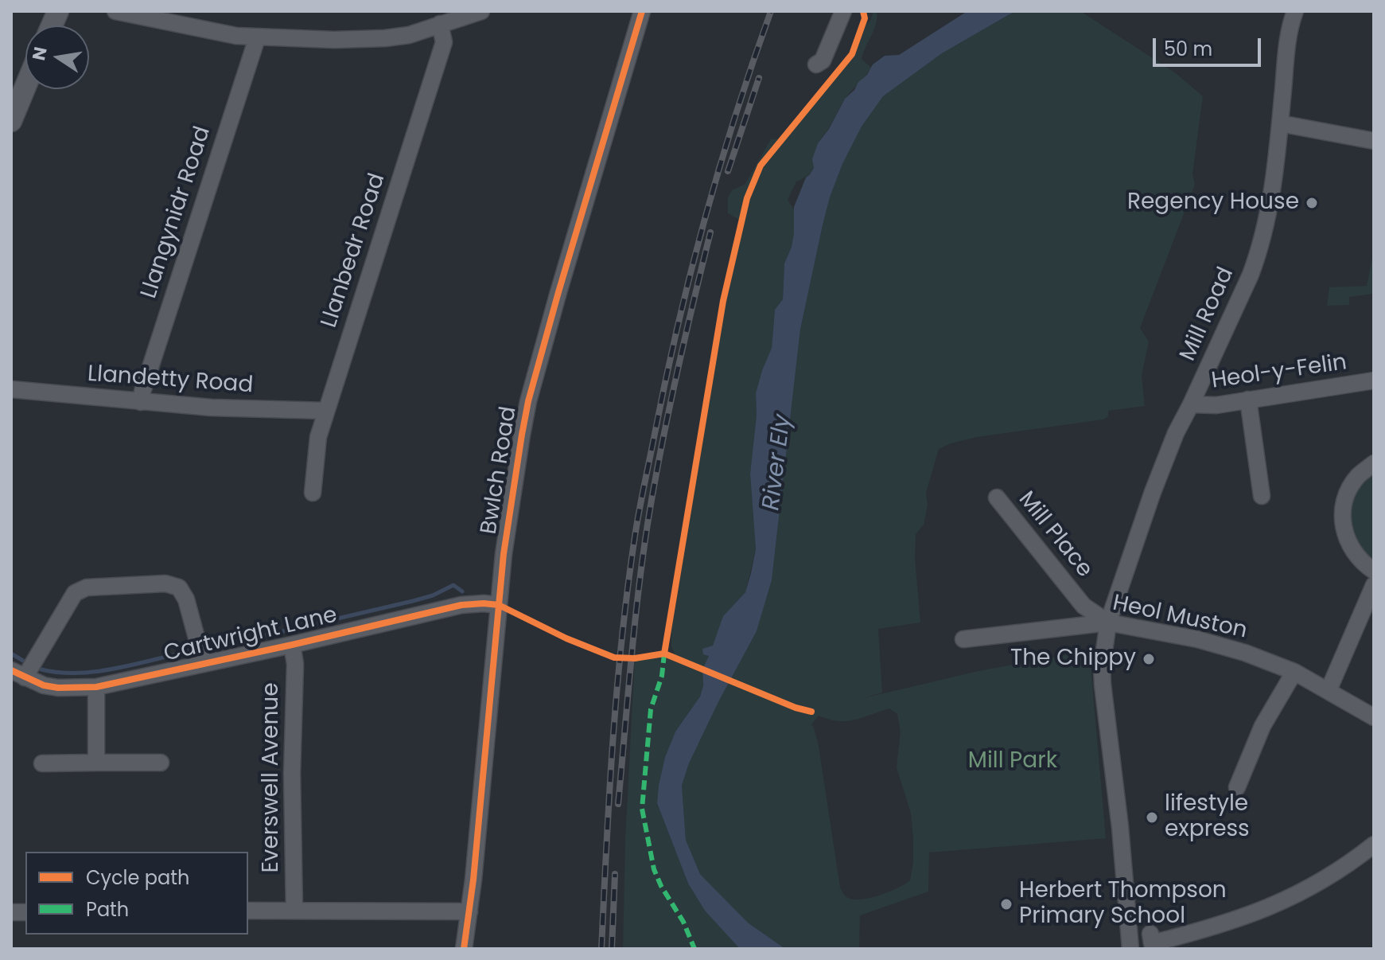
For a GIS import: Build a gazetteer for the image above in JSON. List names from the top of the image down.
{
  "streets": {
    "street": [
      "Llangynidr Road",
      "Llanbedr Road",
      "Mill Road",
      "Heol-y-Felin",
      "Llandetty Road",
      "Bwlch Road",
      "Mill Place",
      "Heol Muston",
      "Cartwright Lane",
      "Everswell Avenue"
    ]
  },
  "crossings": [
    ["Llangynidr Road", "Llandetty Road"],
    ["Llanbedr Road", "Llandetty Road"],
    ["Mill Road", "Heol-y-Felin"],
    ["Mill Road", "Mill Place"],
    ["Mill Road", "Heol Muston"],
    ["Bwlch Road", "Cartwright Lane"],
    ["Mill Place", "Heol Muston"],
    ["Cartwright Lane", "Everswell Avenue"]
  ],
  "water": ["River Ely"],
  "parks": ["Mill Park"],
  "places": [
    "Regency House",
    "The Chippy",
    "lifestyle express",
    "Herbert Thompson Primary School"
  ],
  "legend": ["Cycle path", "Path"],
  "scale_bar": "50 m",
  "north": "left"
}
